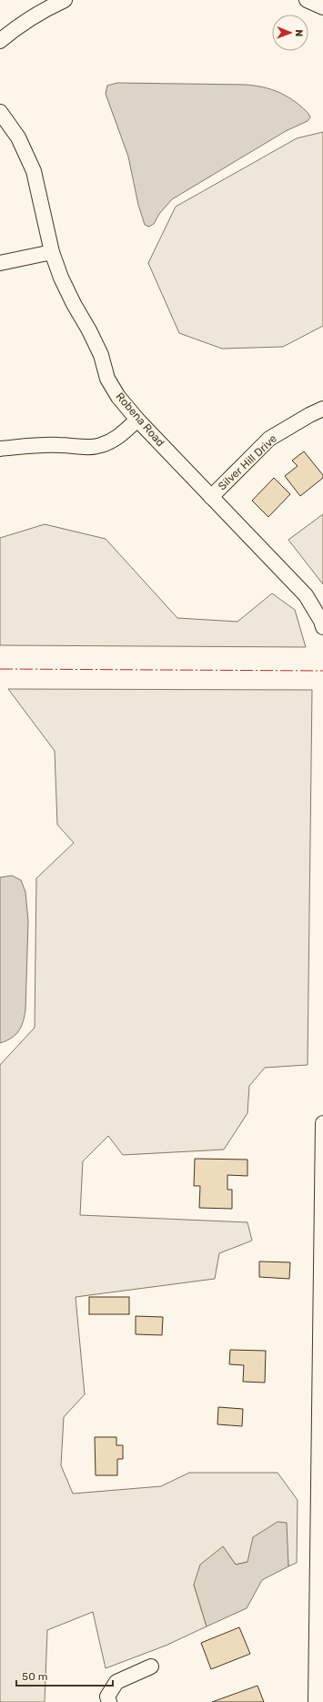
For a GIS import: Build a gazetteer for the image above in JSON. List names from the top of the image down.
{
  "streets": {
    "street": ["Robena Road", "Silver Hill Drive"]
  },
  "crossings": [
    ["Robena Road", "Silver Hill Drive"]
  ],
  "scale_bar": "50 m",
  "north": "right"
}
